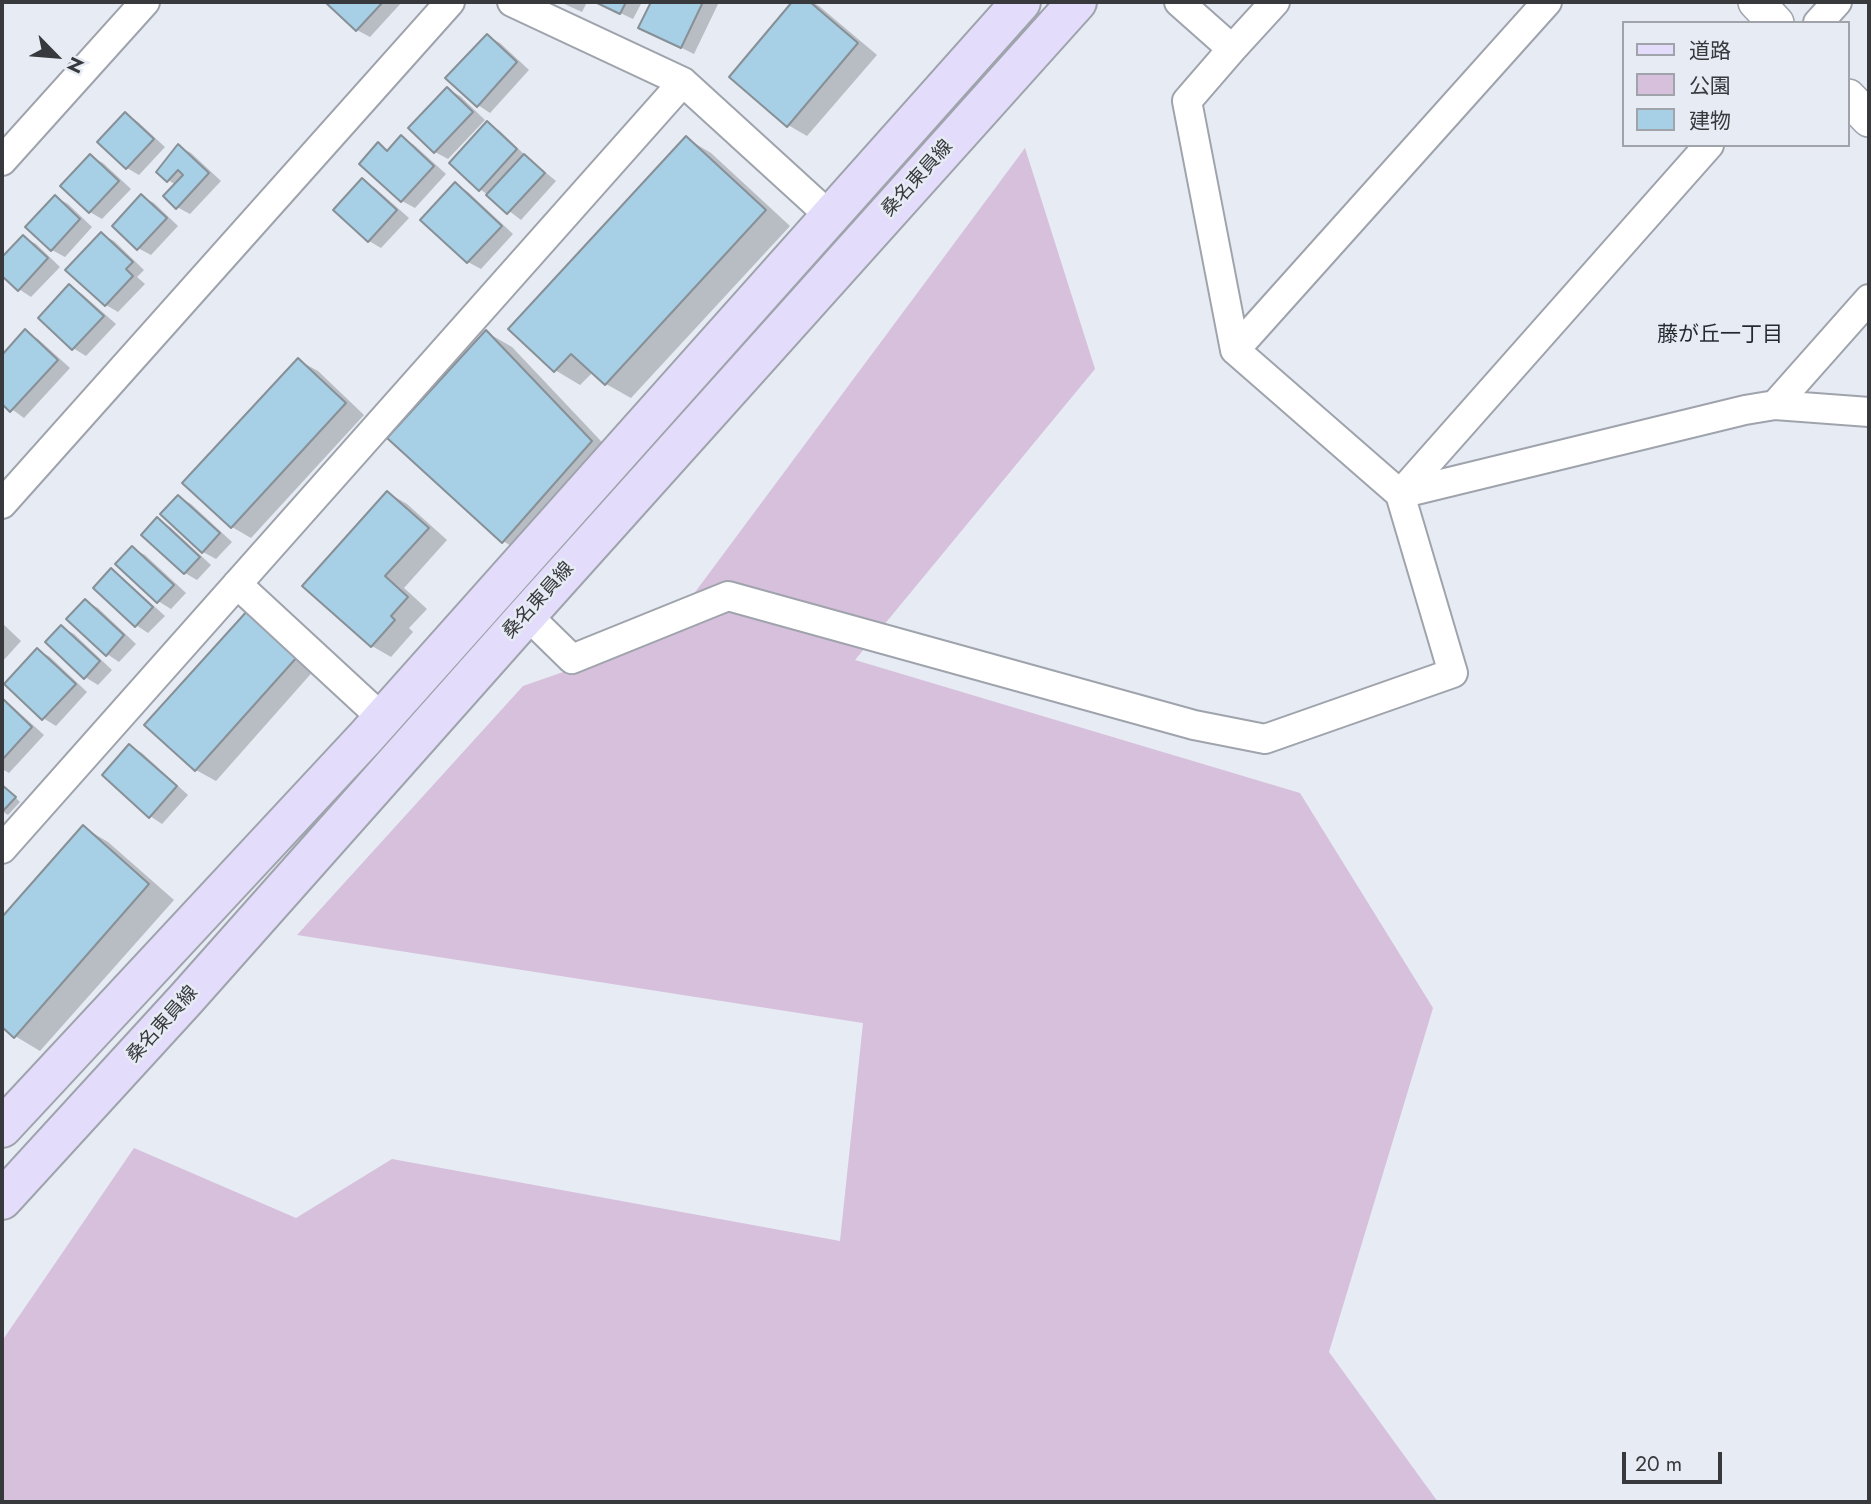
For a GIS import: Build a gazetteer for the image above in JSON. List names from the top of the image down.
{
  "streets": {
    "main road": ["桑名東員線"]
  },
  "districts": ["藤が丘一丁目"],
  "legend": ["道路", "公園", "建物"],
  "scale_bar": "20 m",
  "north": "bottom right"
}
